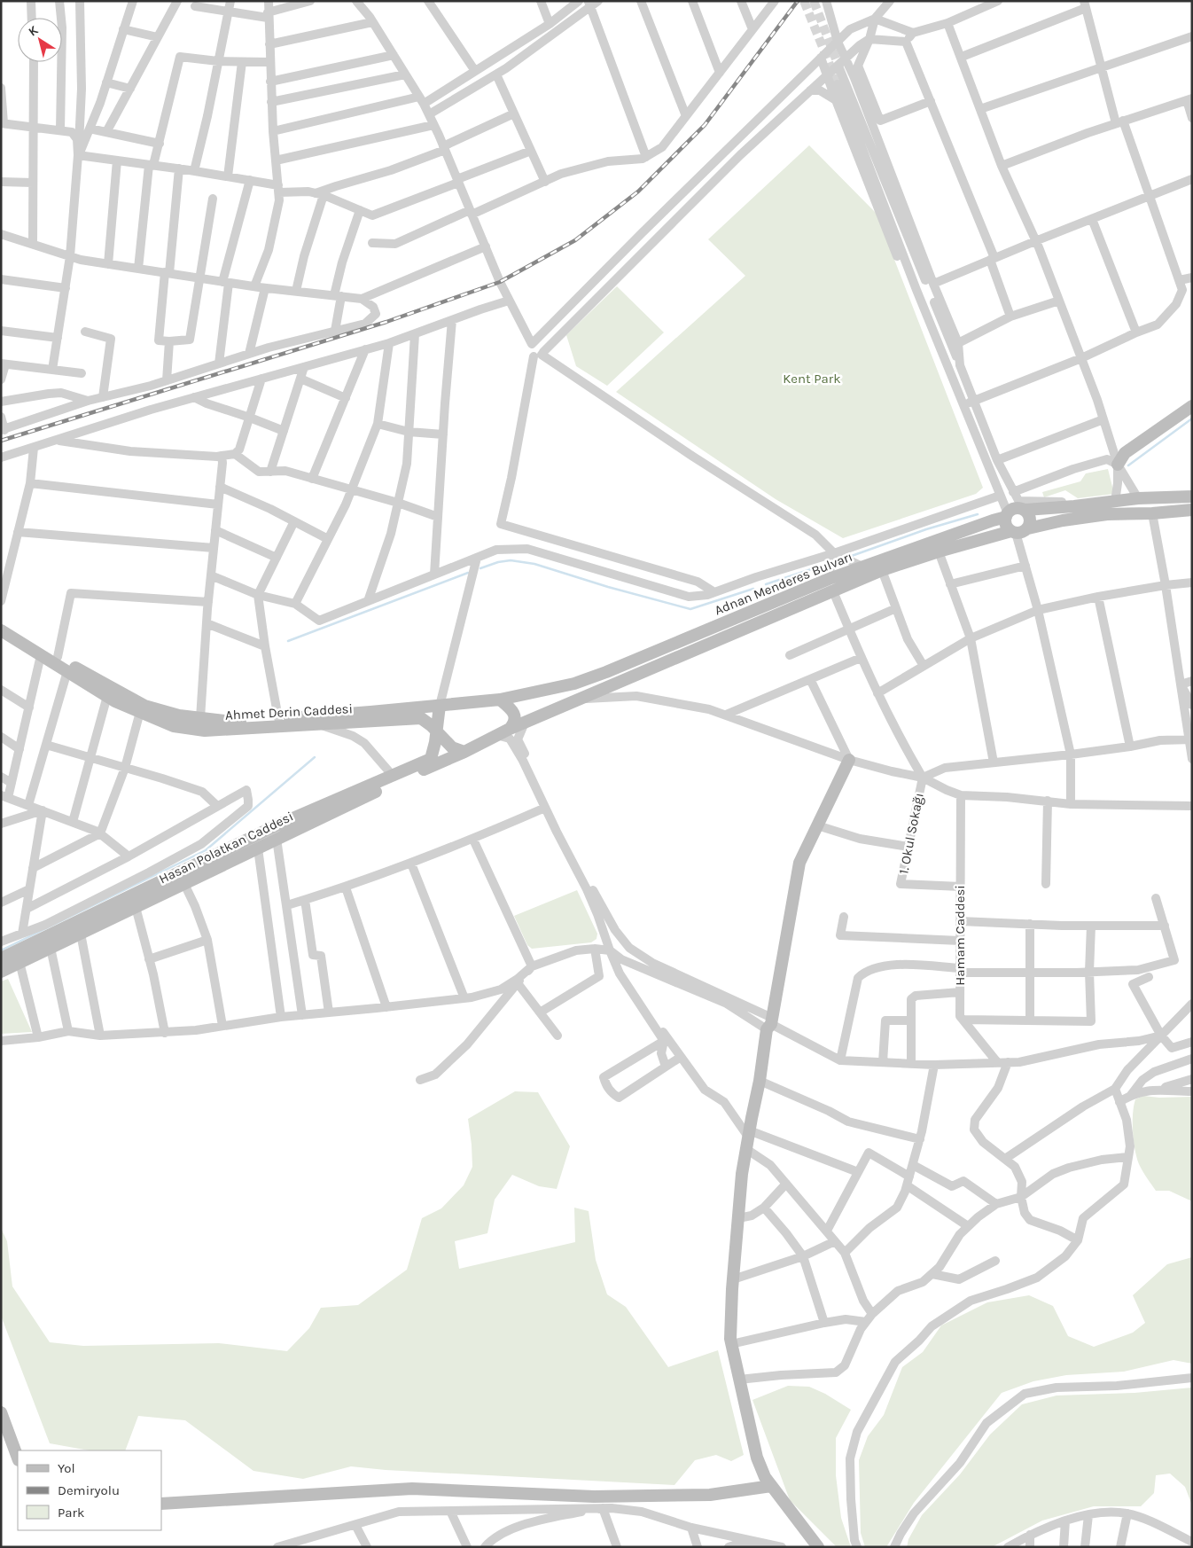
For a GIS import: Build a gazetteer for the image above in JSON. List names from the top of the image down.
{
  "streets": {
    "main road": ["Adnan Menderes Bulvarı", "Ahmet Derin Caddesi", "Hasan Polatkan Caddesi"],
    "street": ["1. Okul Sokağı", "Hamam Caddesi"]
  },
  "crossings": [
    ["Adnan Menderes Bulvarı", "Ahmet Derin Caddesi"],
    ["Ahmet Derin Caddesi", "Hasan Polatkan Caddesi"],
    ["1. Okul Sokağı", "Hamam Caddesi"]
  ],
  "parks": ["Kent Park"],
  "legend": ["Yol", "Demiryolu", "Park"],
  "north": "top left"
}
